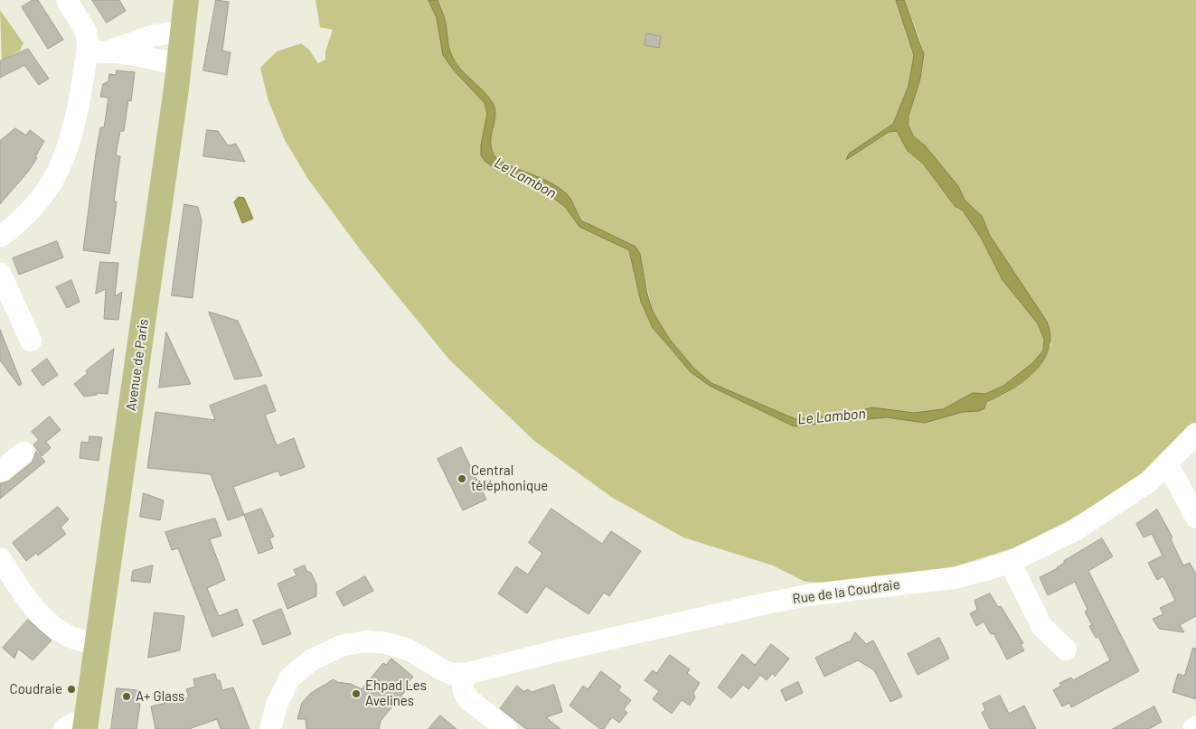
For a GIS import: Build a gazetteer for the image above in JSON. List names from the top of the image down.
{
  "streets": {
    "main road": ["Avenue de Paris"],
    "street": ["Rue de la Coudraie"]
  },
  "water": ["Le Lambon"],
  "places": [
    "Central téléphonique",
    "Coudraie",
    "Ehpad Les Avelines",
    "A+ Glass"
  ]
}
